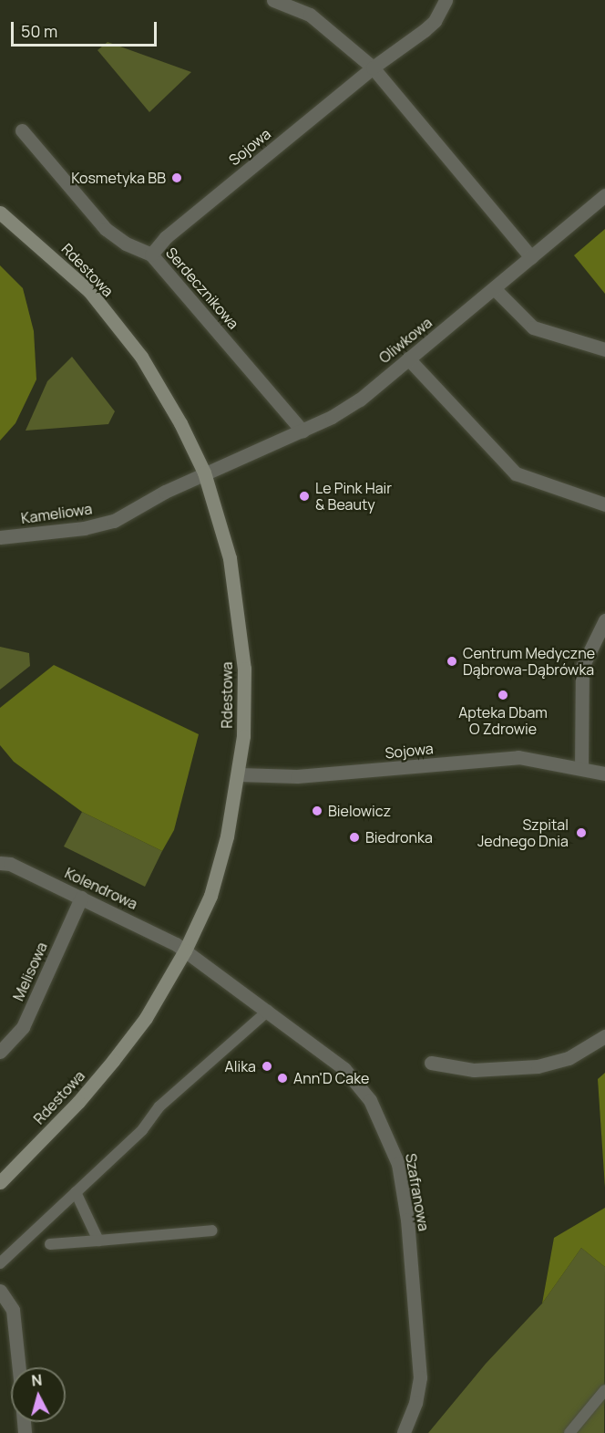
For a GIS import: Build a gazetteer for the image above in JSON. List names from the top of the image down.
{
  "streets": {
    "street": [
      "Sojowa",
      "Rdestowa",
      "Serdecznikowa",
      "Oliwkowa",
      "Kameliowa",
      "Kolendrowa",
      "Melisowa",
      "Szafranowa"
    ]
  },
  "crossings": [
    ["Sojowa", "Rdestowa"],
    ["Sojowa", "Serdecznikowa"],
    ["Rdestowa", "Oliwkowa"],
    ["Rdestowa", "Kameliowa"],
    ["Rdestowa", "Kolendrowa"],
    ["Rdestowa", "Szafranowa"],
    ["Serdecznikowa", "Oliwkowa"],
    ["Oliwkowa", "Kameliowa"],
    ["Kolendrowa", "Melisowa"],
    ["Kolendrowa", "Szafranowa"]
  ],
  "places": [
    "Kosmetyka BB",
    "Le Pink Hair & Beauty",
    "Centrum Medyczne Dąbrowa-Dąbrówka",
    "Apteka Dbam O Zdrowie",
    "Bielowicz",
    "Szpital Jednego Dnia",
    "Biedronka",
    "Alika",
    "Ann'D Cake"
  ],
  "scale_bar": "50 m",
  "north": "top"
}
